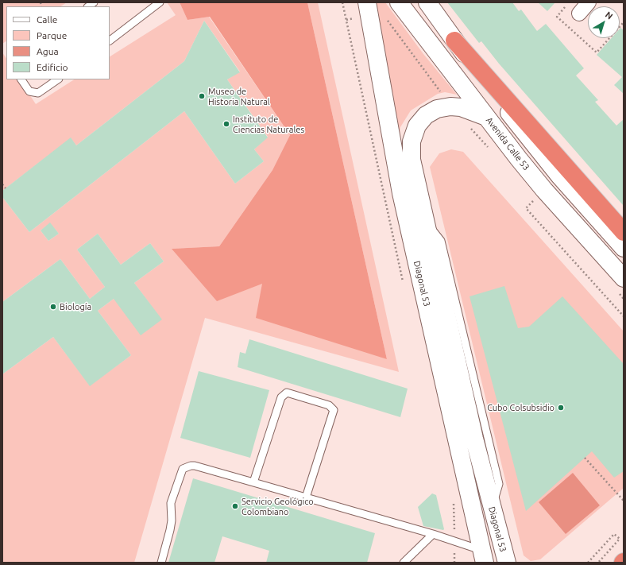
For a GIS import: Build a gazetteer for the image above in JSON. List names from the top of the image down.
{
  "streets": {
    "street": ["Avenida Calle 53", "Diagonal 53"]
  },
  "crossings": [
    ["Avenida Calle 53", "Diagonal 53"]
  ],
  "places": [
    "Museo de Historia Natural",
    "Instituto de Ciencias Naturales",
    "Biología",
    "Cubo Colsubsidio",
    "Servicio Geológico Colombiano"
  ],
  "legend": [
    "Calle",
    "Parque",
    "Agua",
    "Edificio"
  ],
  "north": "top right"
}
